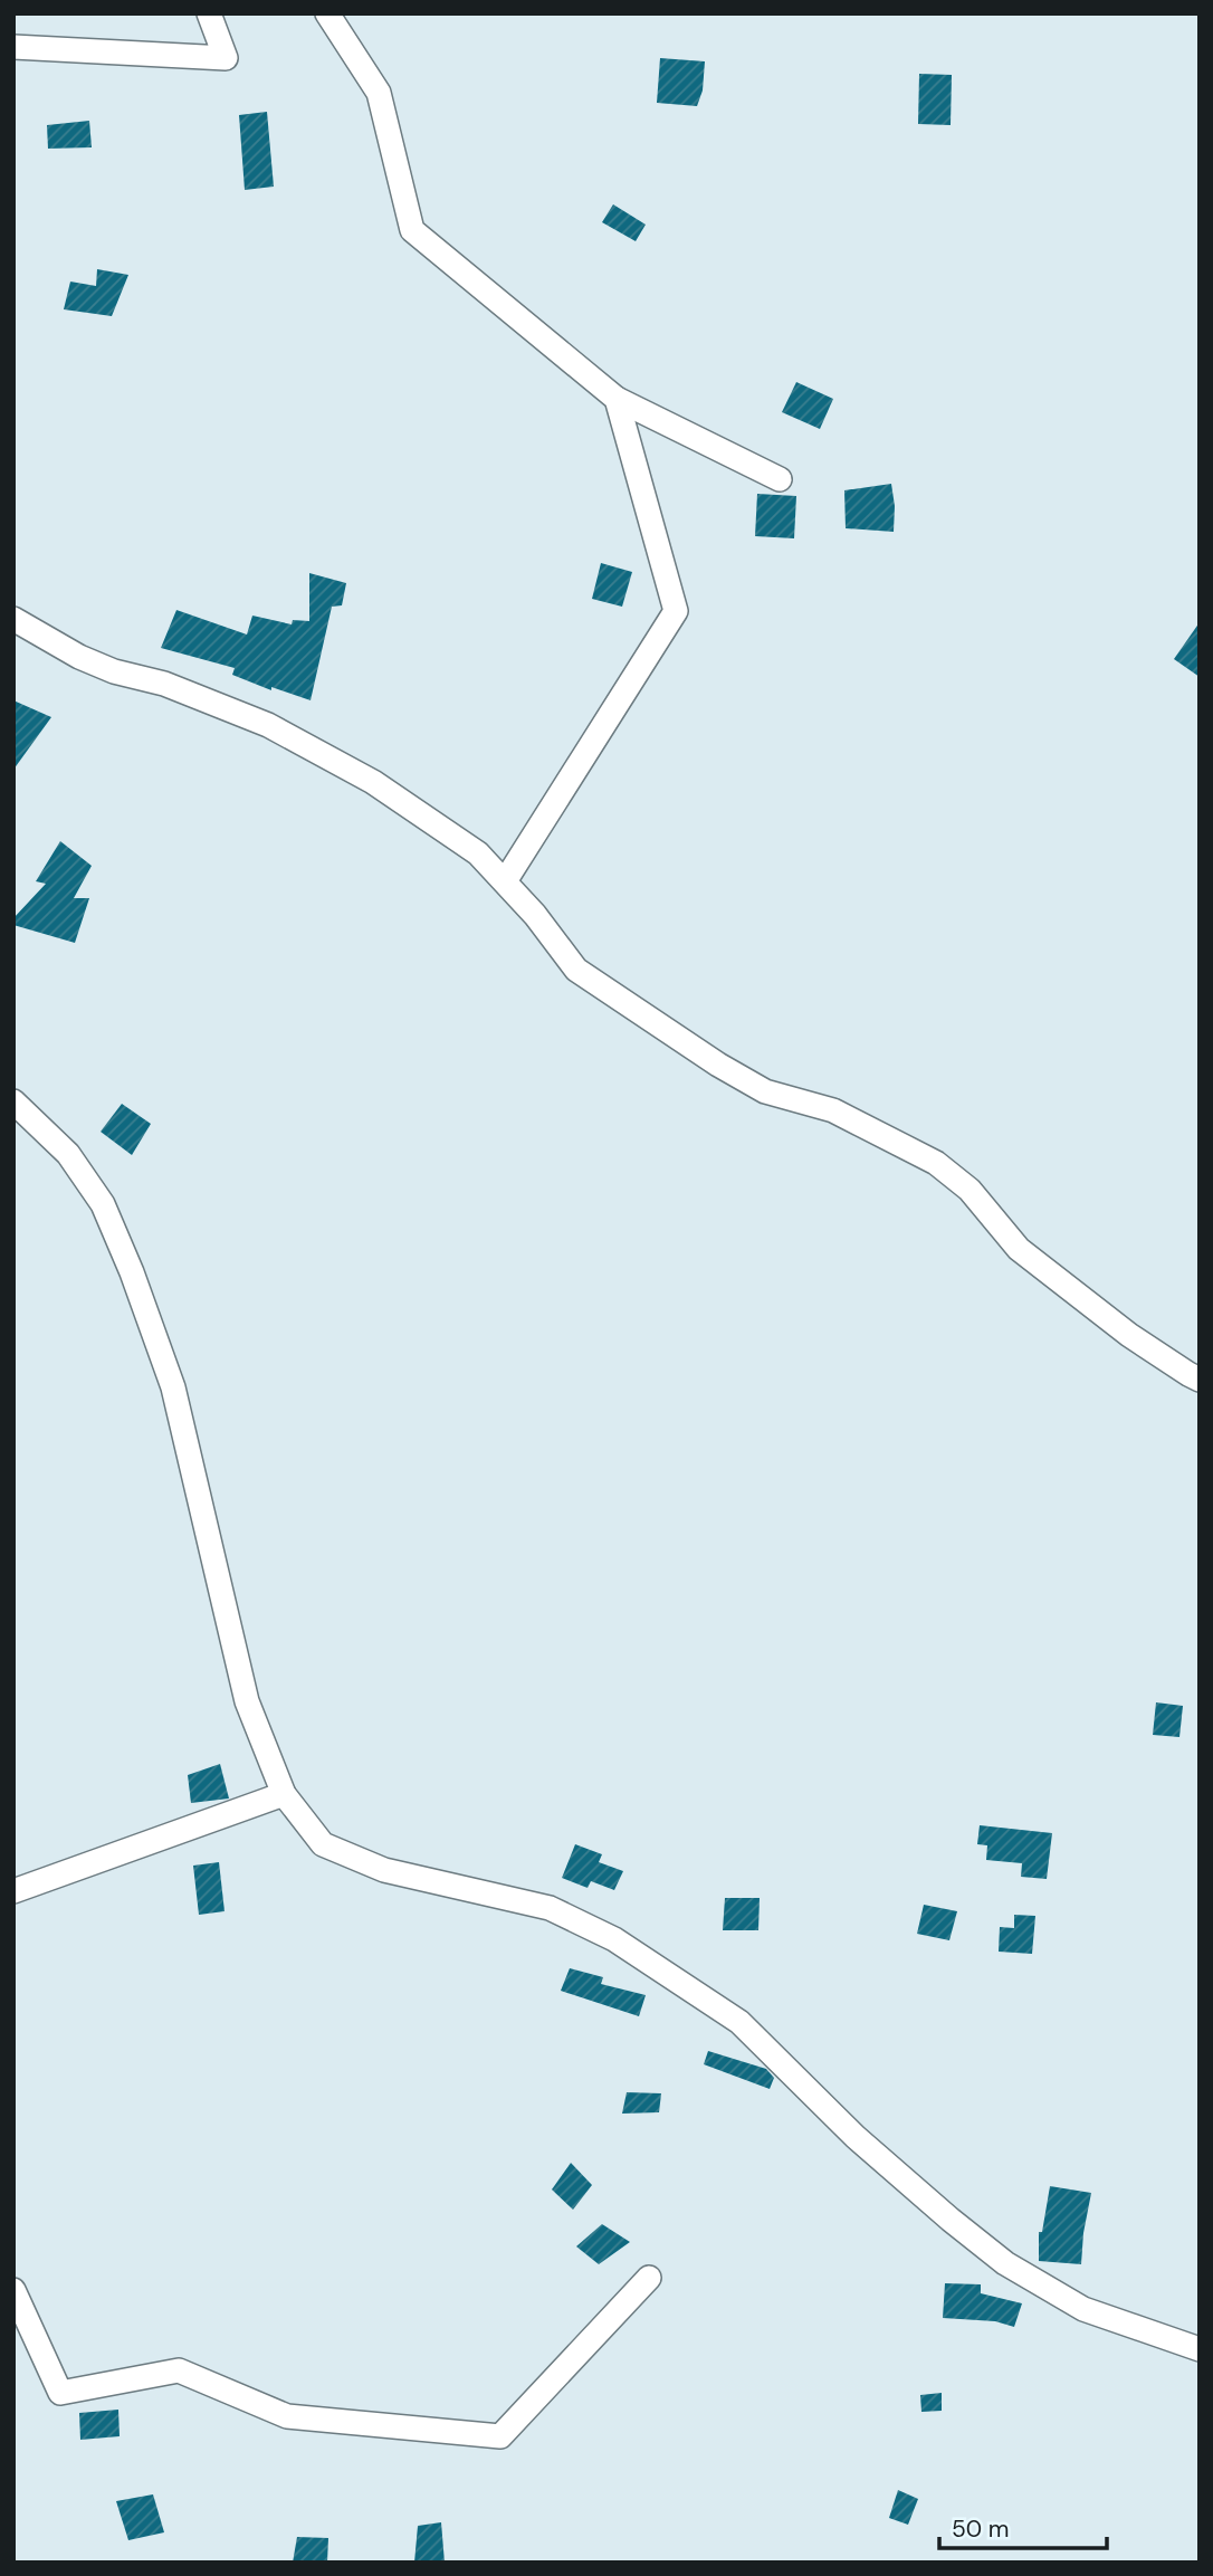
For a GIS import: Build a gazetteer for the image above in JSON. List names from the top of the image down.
{
  "scale_bar": "50 m"
}
